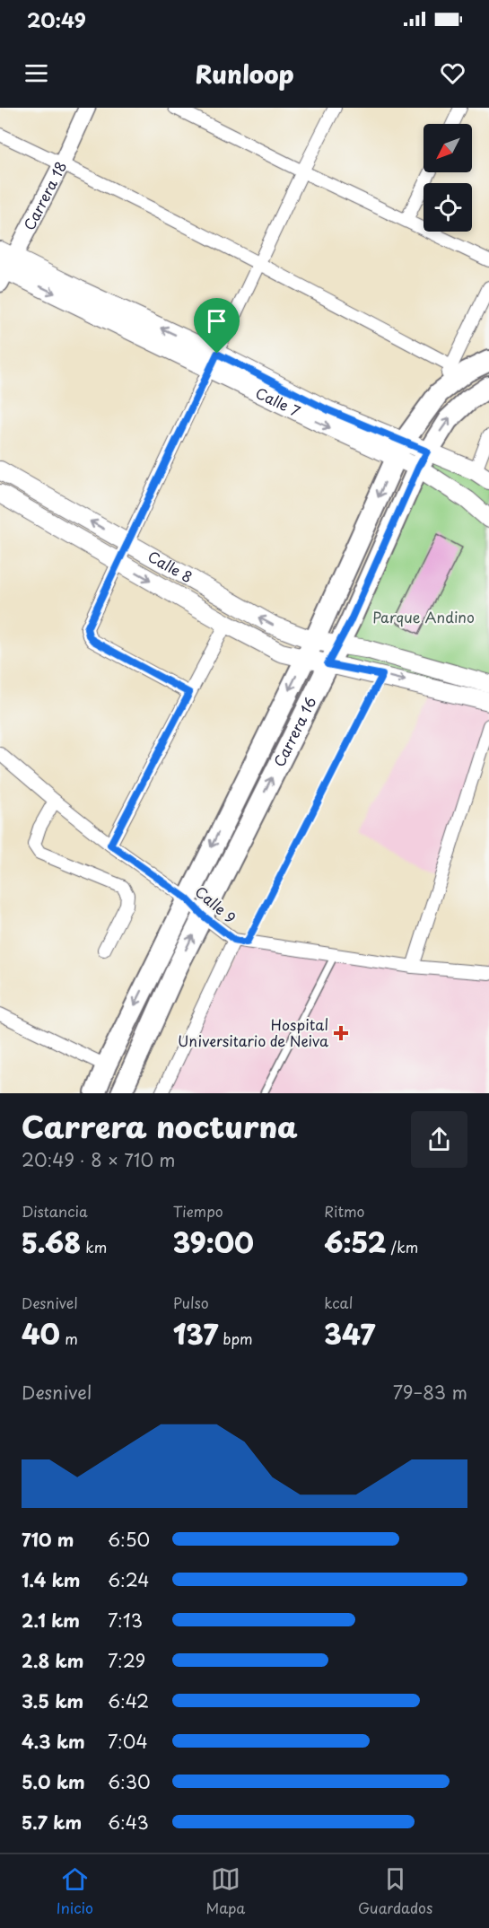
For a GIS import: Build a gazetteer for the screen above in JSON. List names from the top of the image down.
{
  "streets": {
    "main road": ["Calle 7", "Calle 8", "Carrera 16"],
    "street": ["Carrera 18", "Calle 9"]
  },
  "crossings": [
    ["Carrera 18", "Calle 7"],
    ["Calle 7", "Carrera 16"],
    ["Calle 8", "Carrera 16"],
    ["Carrera 16", "Calle 9"]
  ],
  "parks": ["Parque Andino"],
  "places": {
    "health": ["Hospital Universitario de Neiva"]
  },
  "north": "bottom left",
  "page": {
    "status": "20:49",
    "header": "Runloop",
    "heading": ["Carrera nocturna", "20:49 · 8 × 710 m"],
    "stats": [
      ["Distancia", "5.68 km"],
      ["Tiempo", "39:00"],
      ["Ritmo", "6:52 /km"],
      ["Desnivel", "40 m"],
      ["Pulso", "137 bpm"],
      ["kcal", "347"]
    ],
    "chart": ["Desnivel", "79–83 m"],
    "list": [
      {
        "name": "710 m",
        "note": "6:50"
      },
      {
        "name": "1.4 km",
        "note": "6:24"
      },
      {
        "name": "2.1 km",
        "note": "7:13"
      },
      {
        "name": "2.8 km",
        "note": "7:29"
      },
      {
        "name": "3.5 km",
        "note": "6:42"
      },
      {
        "name": "4.3 km",
        "note": "7:04"
      },
      {
        "name": "5.0 km",
        "note": "6:30"
      },
      {
        "name": "5.7 km",
        "note": "6:43"
      }
    ],
    "tabs": ["Inicio", "Mapa", "Guardados"]
  }
}
